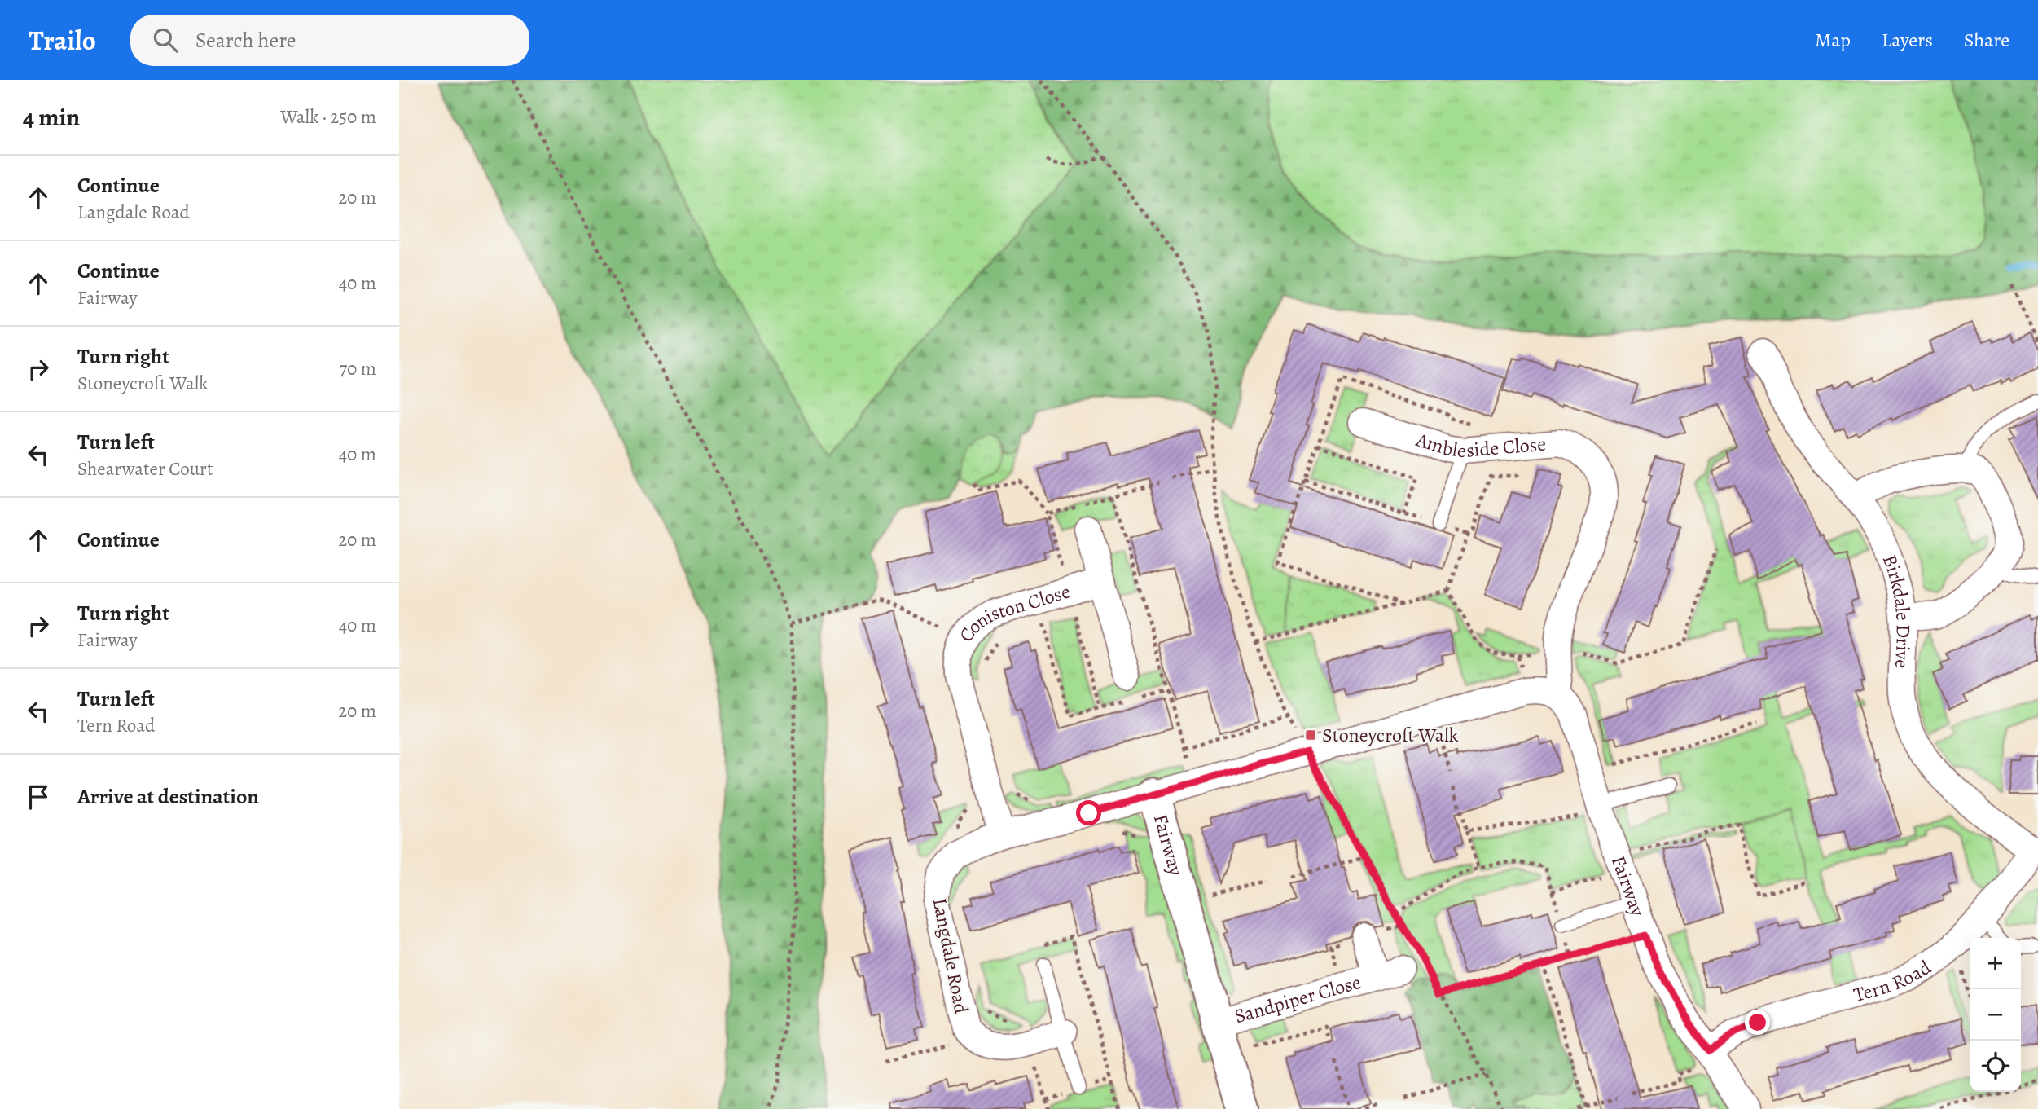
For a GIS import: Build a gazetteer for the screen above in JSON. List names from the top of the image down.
{
  "streets": {
    "street": [
      "Ambleside Close",
      "Birkdale Drive",
      "Coniston Close",
      "Fairway",
      "Langdale Road",
      "Tern Road",
      "Sandpiper Close"
    ]
  },
  "crossings": [
    ["Ambleside Close", "Fairway"],
    ["Birkdale Drive", "Tern Road"],
    ["Coniston Close", "Langdale Road"],
    ["Fairway", "Langdale Road"],
    ["Fairway", "Tern Road"],
    ["Fairway", "Sandpiper Close"]
  ],
  "places": {
    "transit": ["Stoneycroft Walk"]
  },
  "page": {
    "header": "Trailo",
    "search": "Search here",
    "nav": ["Map", "Layers", "Share"],
    "heading": ["4 min", "Walk · 250 m"],
    "list": [
      ["Continue", "Langdale Road", "20 m"],
      ["Continue", "Fairway", "40 m"],
      ["Turn right", "Stoneycroft Walk", "70 m"],
      ["Turn left", "Shearwater Court", "40 m"],
      ["Continue", "20 m"],
      ["Turn right", "Fairway", "40 m"],
      ["Turn left", "Tern Road", "20 m"],
      "Arrive at destination"
    ],
    "map_buttons": ["+", "−"]
  }
}
